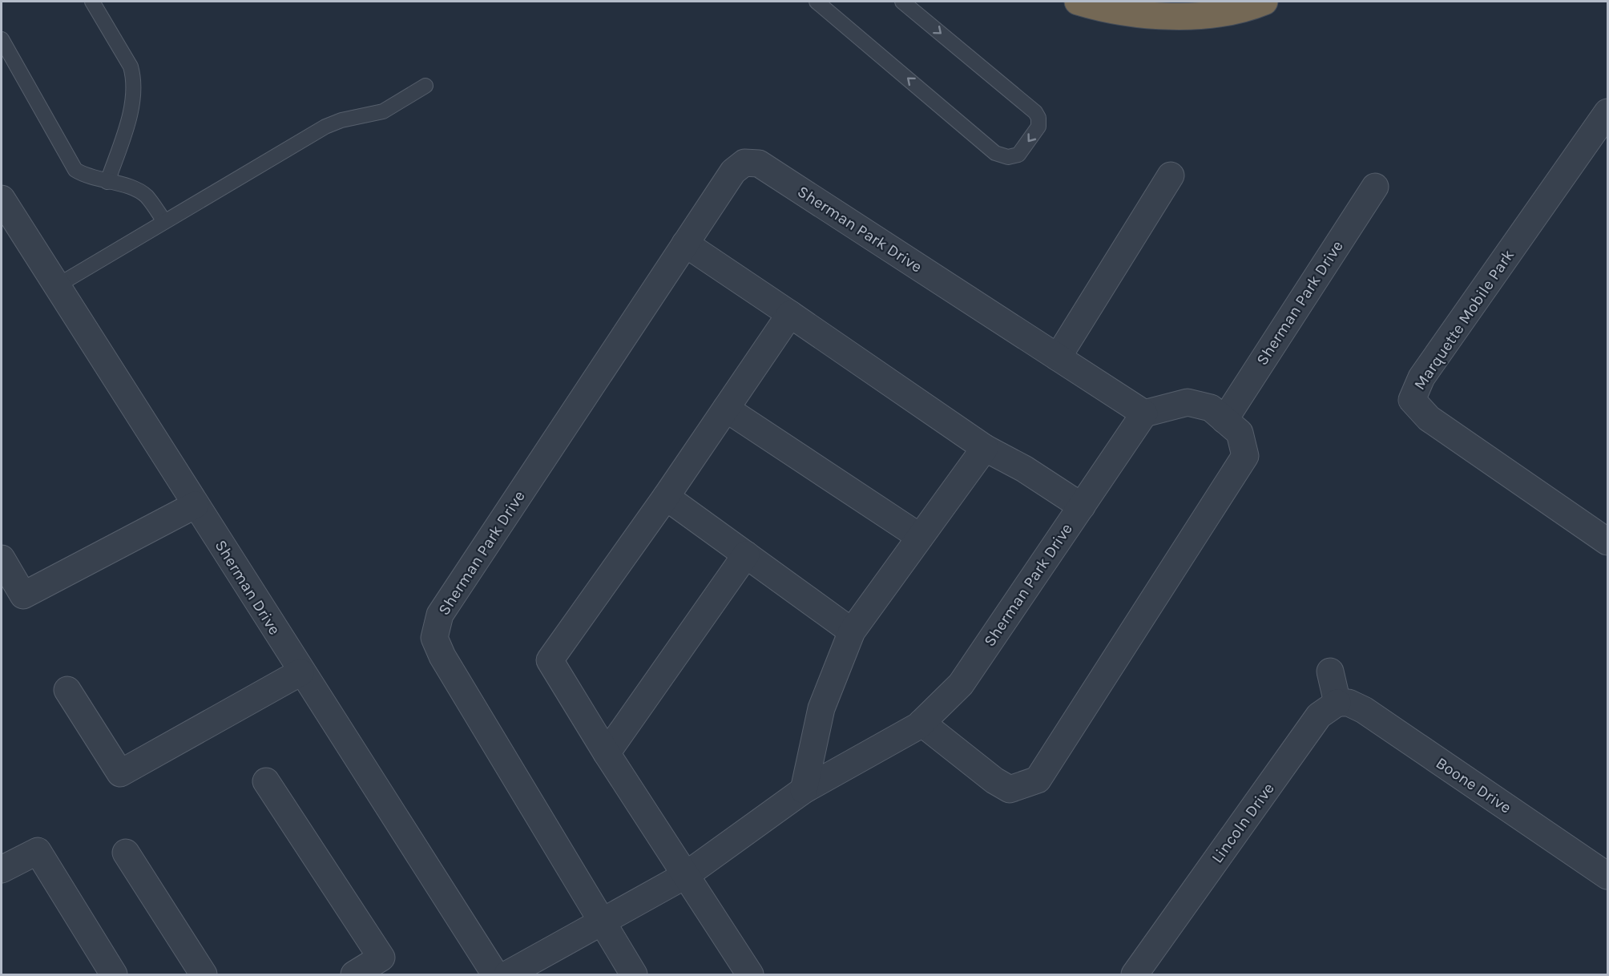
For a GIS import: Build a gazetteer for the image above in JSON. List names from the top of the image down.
{
  "streets": {
    "street": [
      "Sherman Park Drive",
      "Marquette Mobile Park",
      "Sherman Drive",
      "Boone Drive",
      "Lincoln Drive"
    ]
  },
  "crossings": [
    ["Boone Drive", "Lincoln Drive"]
  ]
}
